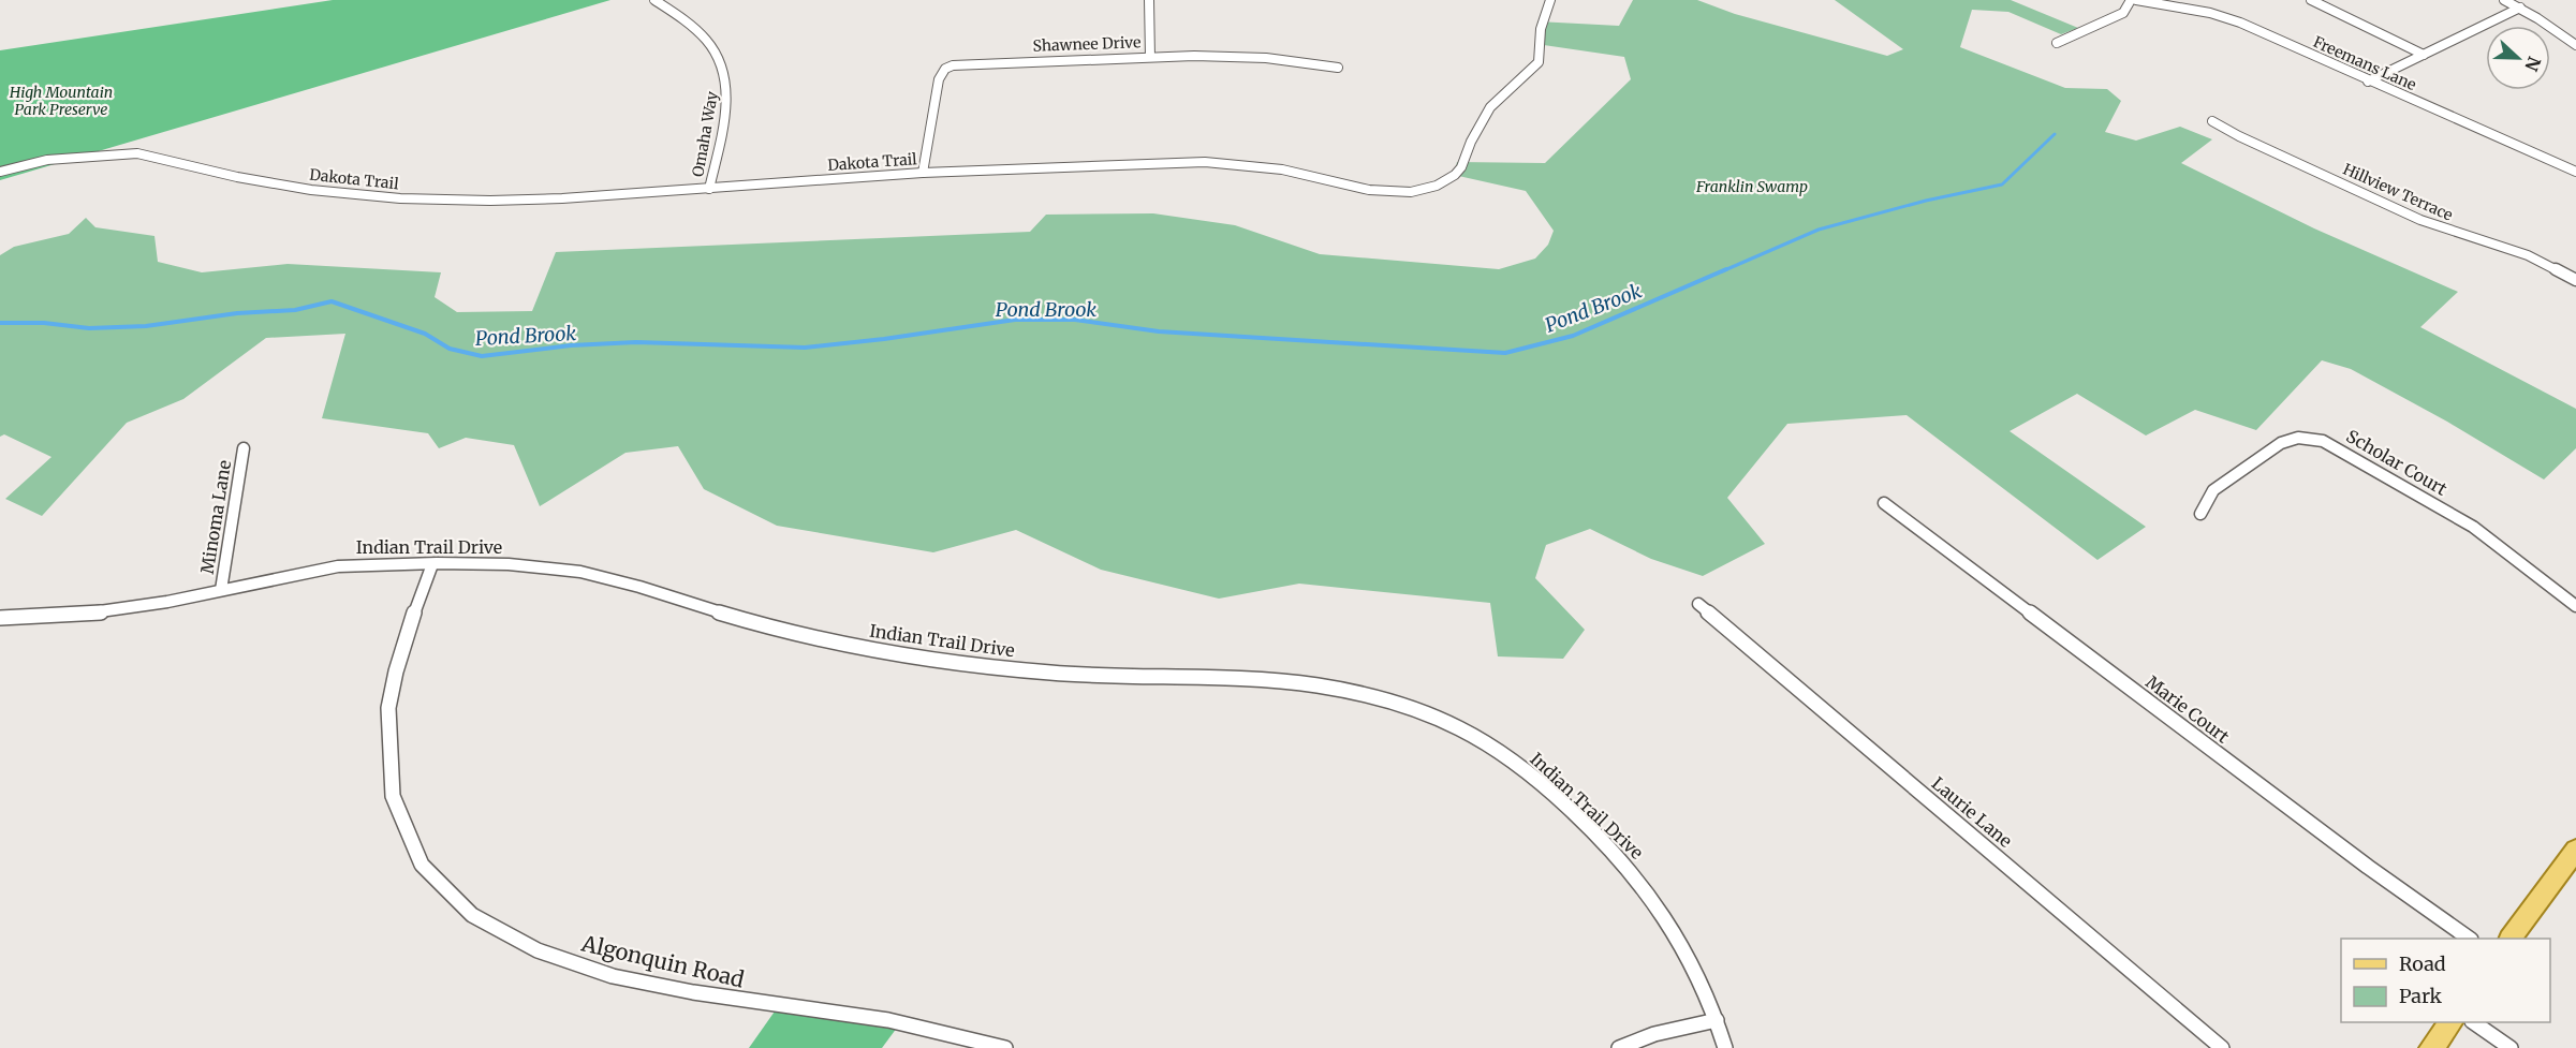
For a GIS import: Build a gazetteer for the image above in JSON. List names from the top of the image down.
{
  "streets": {
    "street": [
      "Shawnee Drive",
      "Freemans Lane",
      "Omaha Way",
      "Dakota Trail",
      "Hillview Terrace",
      "Scholar Court",
      "Minoma Lane",
      "Indian Trail Drive",
      "Marie Court",
      "Laurie Lane",
      "Algonquin Road"
    ]
  },
  "crossings": [
    ["Shawnee Drive", "Dakota Trail"],
    ["Omaha Way", "Dakota Trail"],
    ["Minoma Lane", "Indian Trail Drive"],
    ["Indian Trail Drive", "Algonquin Road"]
  ],
  "water": ["Pond Brook"],
  "parks": ["High Mountain Park Preserve", "Franklin Swamp"],
  "legend": ["Road", "Park"],
  "north": "right"
}
